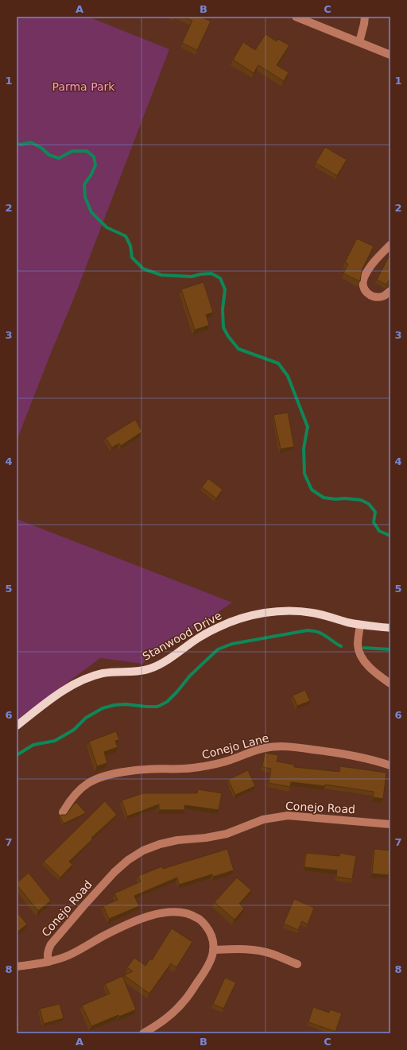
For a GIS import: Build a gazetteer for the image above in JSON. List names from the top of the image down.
{
  "streets": {
    "main road": ["Stanwood Drive"],
    "street": ["Conejo Lane", "Conejo Road"]
  },
  "parks": ["Parma Park"],
  "grid": {
    "columns": ["A", "B", "C"],
    "rows": [
      "1",
      "2",
      "3",
      "4",
      "5",
      "6",
      "7",
      "8"
    ]
  }
}
